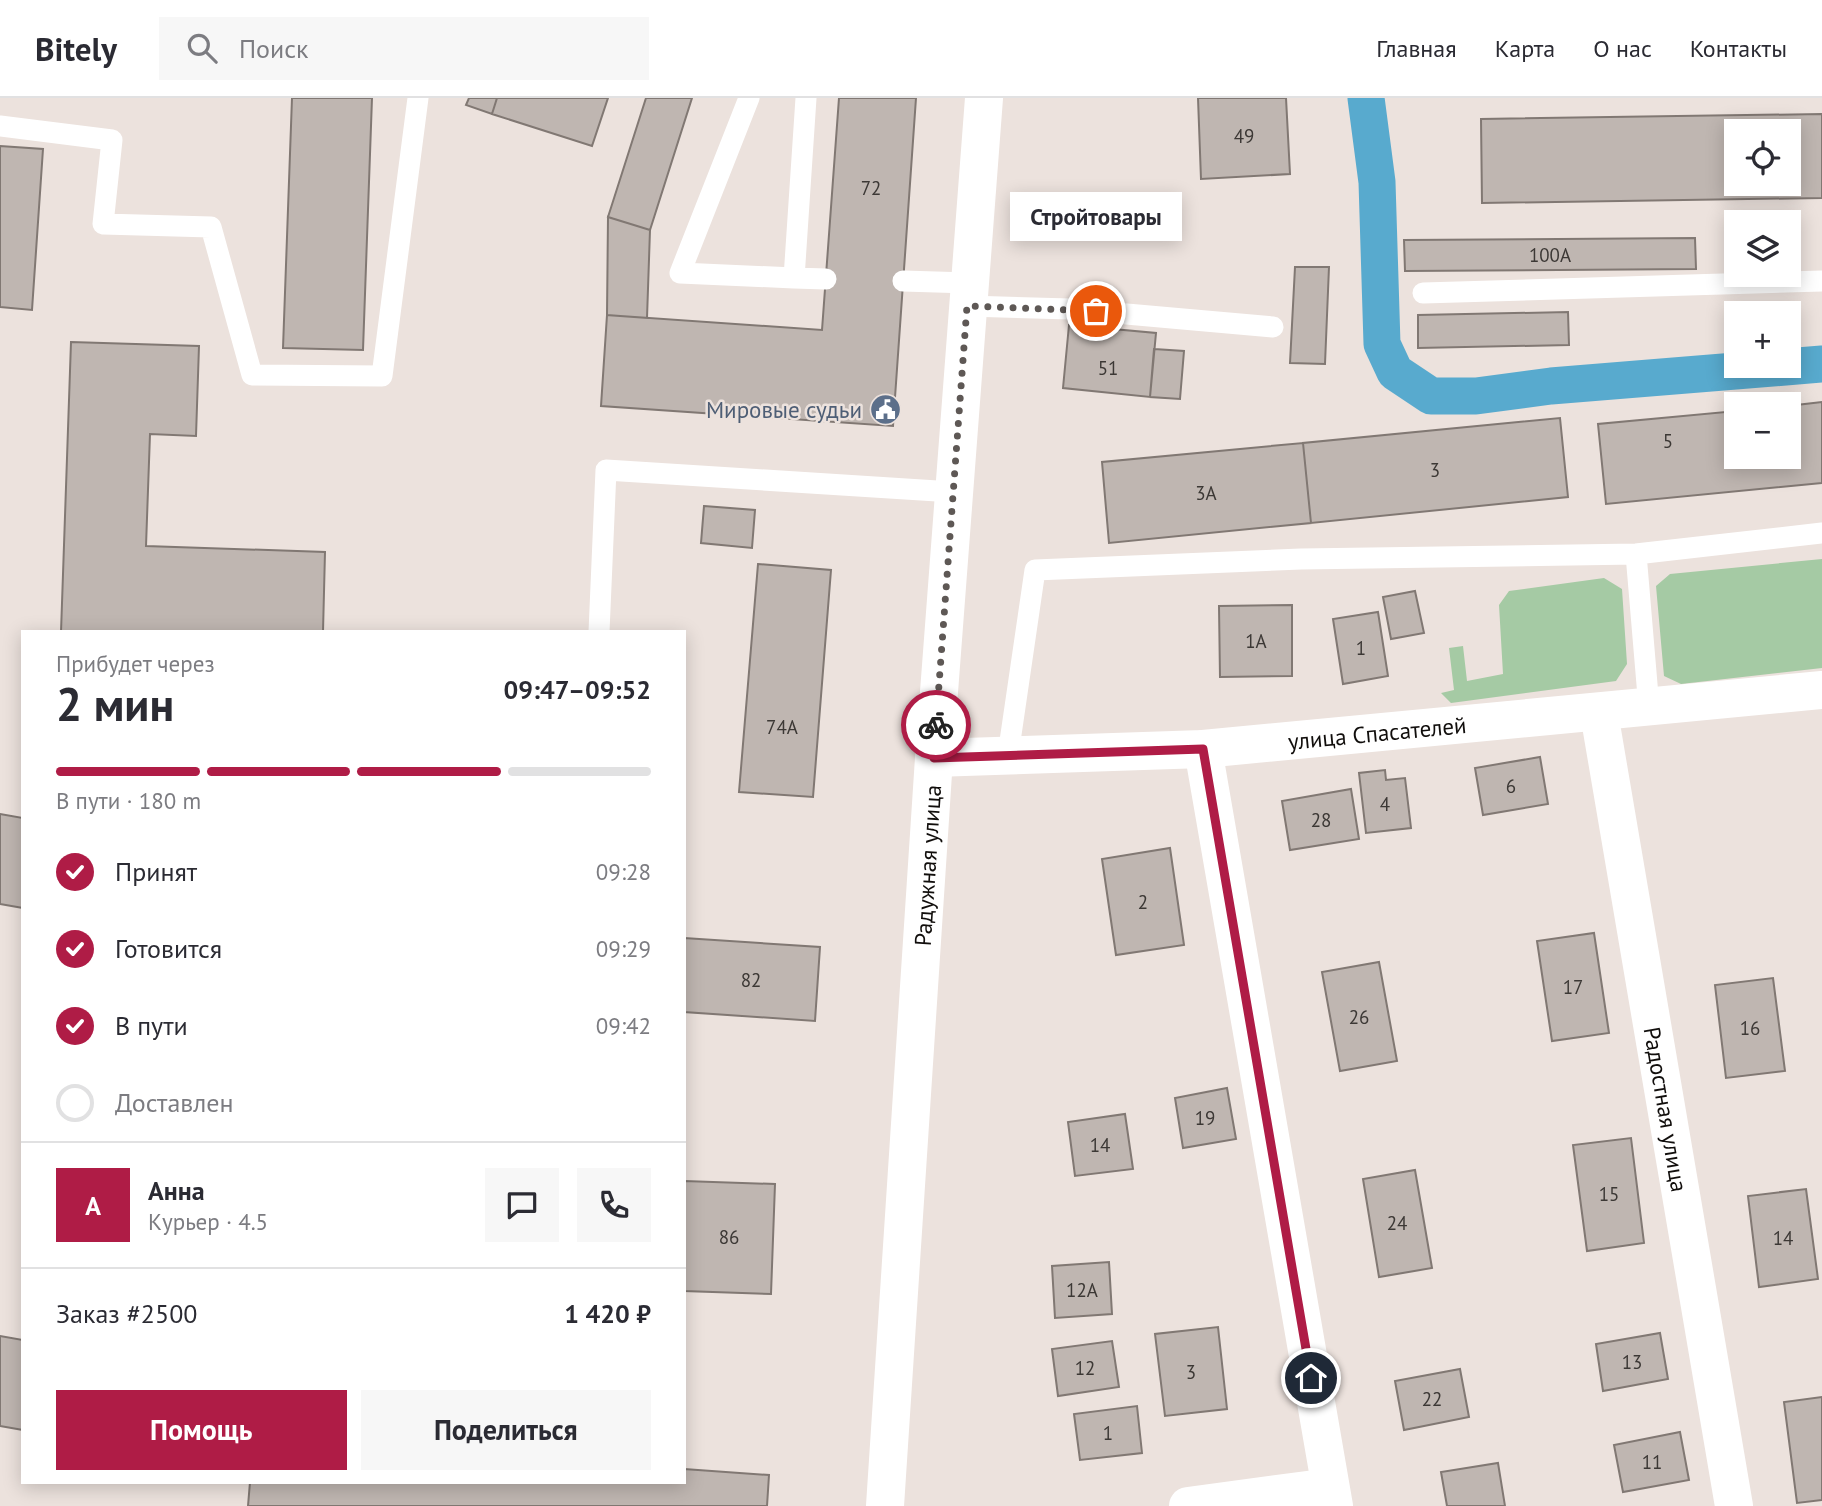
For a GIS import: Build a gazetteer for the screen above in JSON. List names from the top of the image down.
{
  "streets": {
    "street": ["улица Спасателей", "Радужная улица", "Радостная улица"]
  },
  "crossings": [
    ["улица Спасателей", "Радужная улица"],
    ["улица Спасателей", "Радостная улица"]
  ],
  "places": {
    "other": ["Стройтовары"],
    "public building": ["Мировые судьи"]
  },
  "house_numbers": [
    "49",
    "72",
    "100А",
    "51",
    "5",
    "3",
    "3А",
    "1А",
    "1",
    "74А",
    "6",
    "4",
    "28",
    "2",
    "82",
    "17",
    "26",
    "16",
    "19",
    "14",
    "15",
    "24",
    "86",
    "14",
    "12А",
    "13",
    "12",
    "3",
    "22",
    "1",
    "11"
  ],
  "page": {
    "header": "Bitely",
    "search": "Поиск",
    "nav": [
      "Главная",
      "Карта",
      "О нас",
      "Контакты"
    ],
    "map_buttons": ["+", "−"],
    "bubble": "Стройтовары",
    "heading": ["2 мин", "Прибудет через", "09:47–09:52"],
    "panel": [
      "Анна",
      "Курьер · 4.5",
      "Заказ #2500",
      "1 420 ₽"
    ],
    "bar": "В пути · 180 m",
    "list": [
      ["Принят", "09:28"],
      ["Готовится", "09:29"],
      ["В пути", "09:42"],
      "Доставлен"
    ],
    "round": "А",
    "buttons": ["Помощь", "Поделиться"]
  }
}
